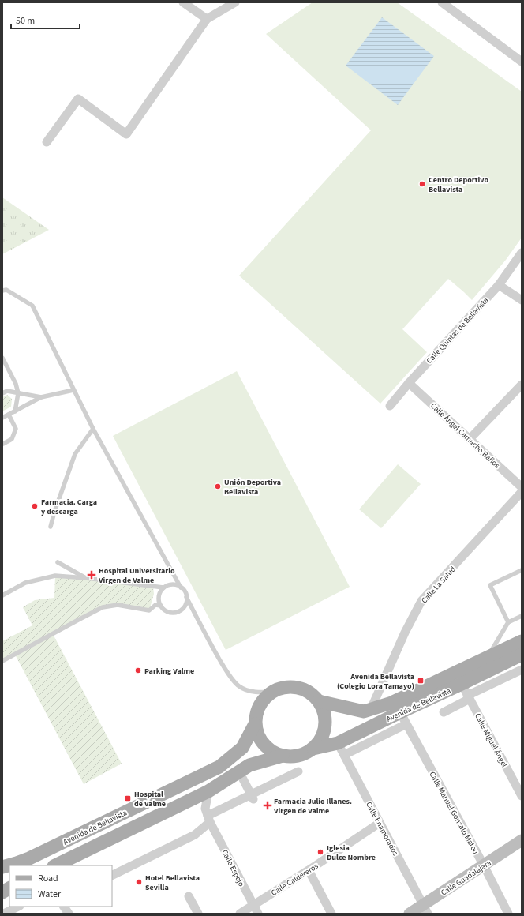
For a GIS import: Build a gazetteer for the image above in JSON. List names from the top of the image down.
{
  "streets": {
    "main road": ["Avenida de Bellavista"],
    "street": [
      "Calle Quintas de Bellavista",
      "Calle Ángel Camacho Baños",
      "Calle La Salud",
      "Calle Miguel Ángel",
      "Calle Manuel Gonzalo Mateu",
      "Calle Enamorados",
      "Calle Espejo",
      "Calle Guadalajara",
      "Calle Caldereros"
    ]
  },
  "crossings": [
    ["Calle Quintas de Bellavista", "Calle Ángel Camacho Baños"],
    ["Calle La Salud", "Avenida de Bellavista"],
    ["Avenida de Bellavista", "Calle Miguel Ángel"],
    ["Avenida de Bellavista", "Calle Manuel Gonzalo Mateu"],
    ["Avenida de Bellavista", "Calle Enamorados"],
    ["Calle Manuel Gonzalo Mateu", "Calle Guadalajara"],
    ["Calle Enamorados", "Calle Guadalajara"],
    ["Calle Enamorados", "Calle Caldereros"],
    ["Calle Espejo", "Calle Caldereros"]
  ],
  "places": {
    "other": [
      "Centro Deportivo Bellavista",
      "Unión Deportiva Bellavista",
      "Farmacia. Carga y descarga",
      "Parking Valme",
      "Iglesia Dulce Nombre",
      "Hotel Bellavista Sevilla"
    ],
    "health": ["Hospital Universitario Virgen de Valme", "Farmacia Julio Illanes. Virgen de Valme"],
    "transit": ["Avenida Bellavista (Colegio Lora Tamayo)", "Hospital de Valme"]
  },
  "legend": ["Road", "Water"],
  "scale_bar": "50 m"
}
